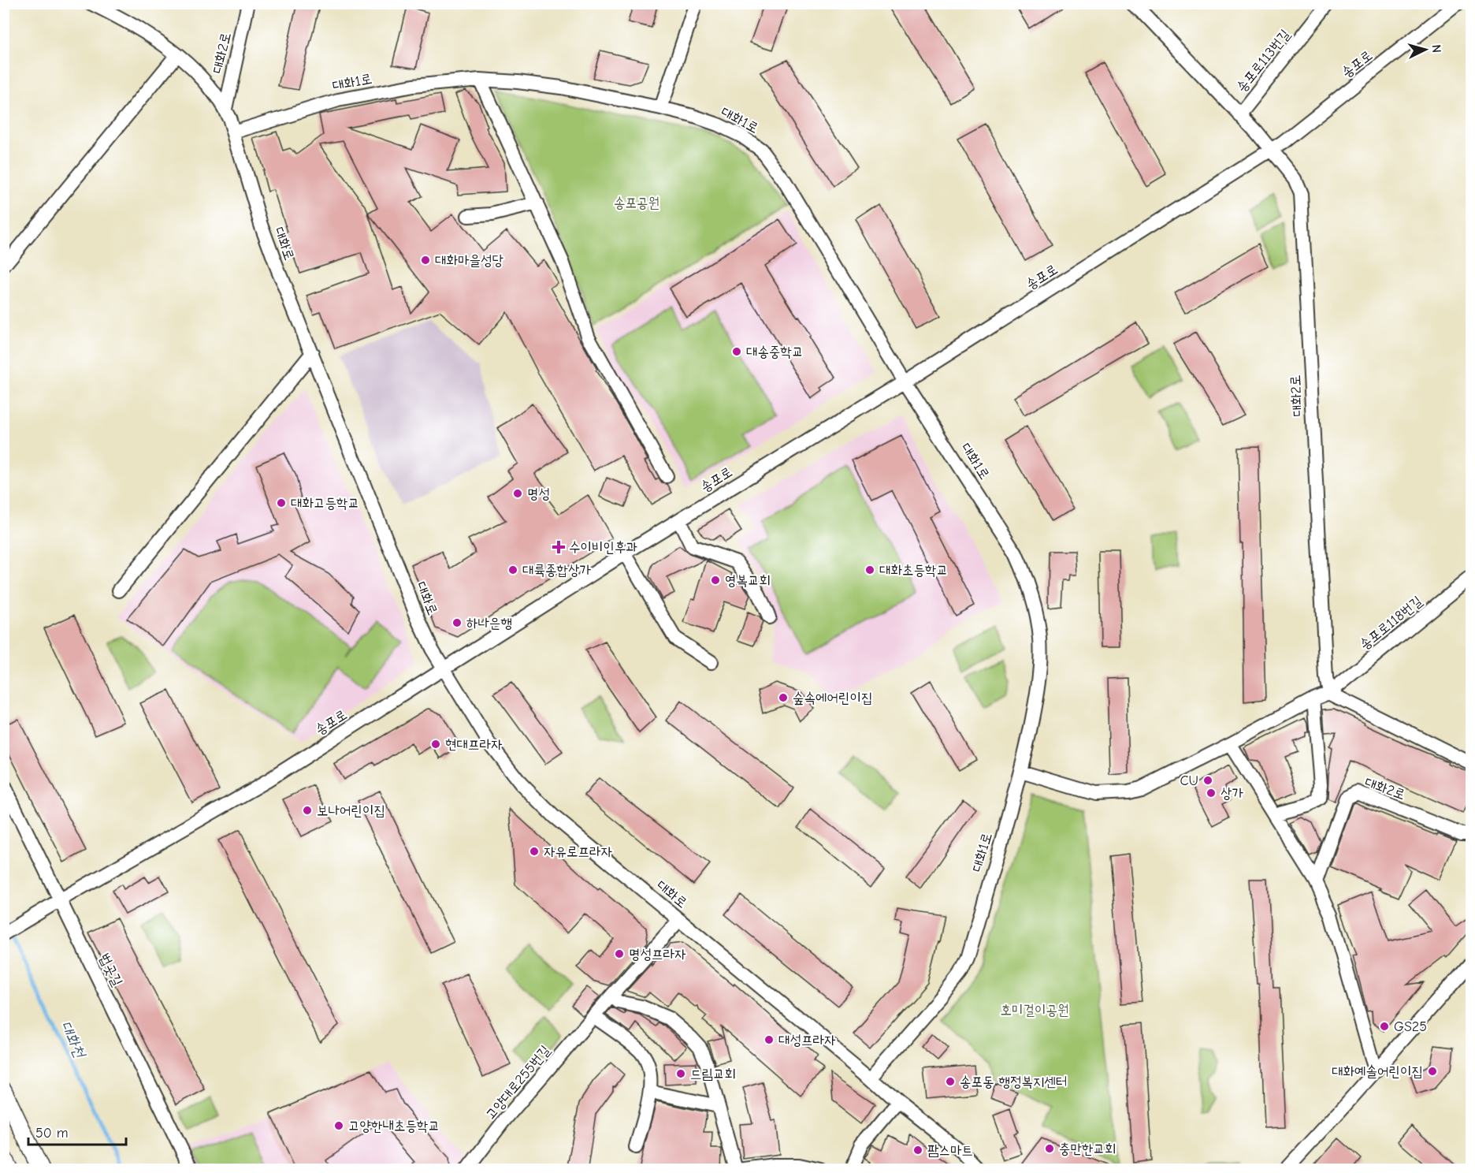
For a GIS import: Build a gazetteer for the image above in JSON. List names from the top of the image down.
{
  "streets": {
    "street": [
      "대화2로",
      "송포로113번길",
      "송포로",
      "대화1로",
      "대화로",
      "송포로118번길",
      "법곳길",
      "고양대로255번길"
    ]
  },
  "crossings": [
    ["대화2로", "송포로113번길"],
    ["대화2로", "송포로"],
    ["대화2로", "대화로"],
    ["대화2로", "송포로118번길"],
    ["송포로", "대화1로"],
    ["송포로", "대화로"],
    ["송포로", "법곳길"],
    ["대화1로", "대화로"],
    ["대화1로", "송포로118번길"],
    ["대화로", "고양대로255번길"]
  ],
  "water": ["대화천"],
  "parks": ["송포공원", "호미걸이공원"],
  "places": {
    "other": [
      "대화마을성당",
      "대송중학교",
      "명성",
      "대화고등학교",
      "대륙종합상가",
      "대화초등학교",
      "영복교회",
      "하나은행",
      "숲속에어린이집",
      "현대프라자",
      "CU",
      "상가",
      "보나어린이집",
      "자유로프라자",
      "명성프라자",
      "GS25",
      "대성프라자",
      "대화예솔어린이집",
      "드림교회",
      "송포동 행정복지센터",
      "고양한내초등학교",
      "충만한교회",
      "팜스마트"
    ],
    "health": ["수이비인후과"]
  },
  "scale_bar": "50 m",
  "north": "right"
}
